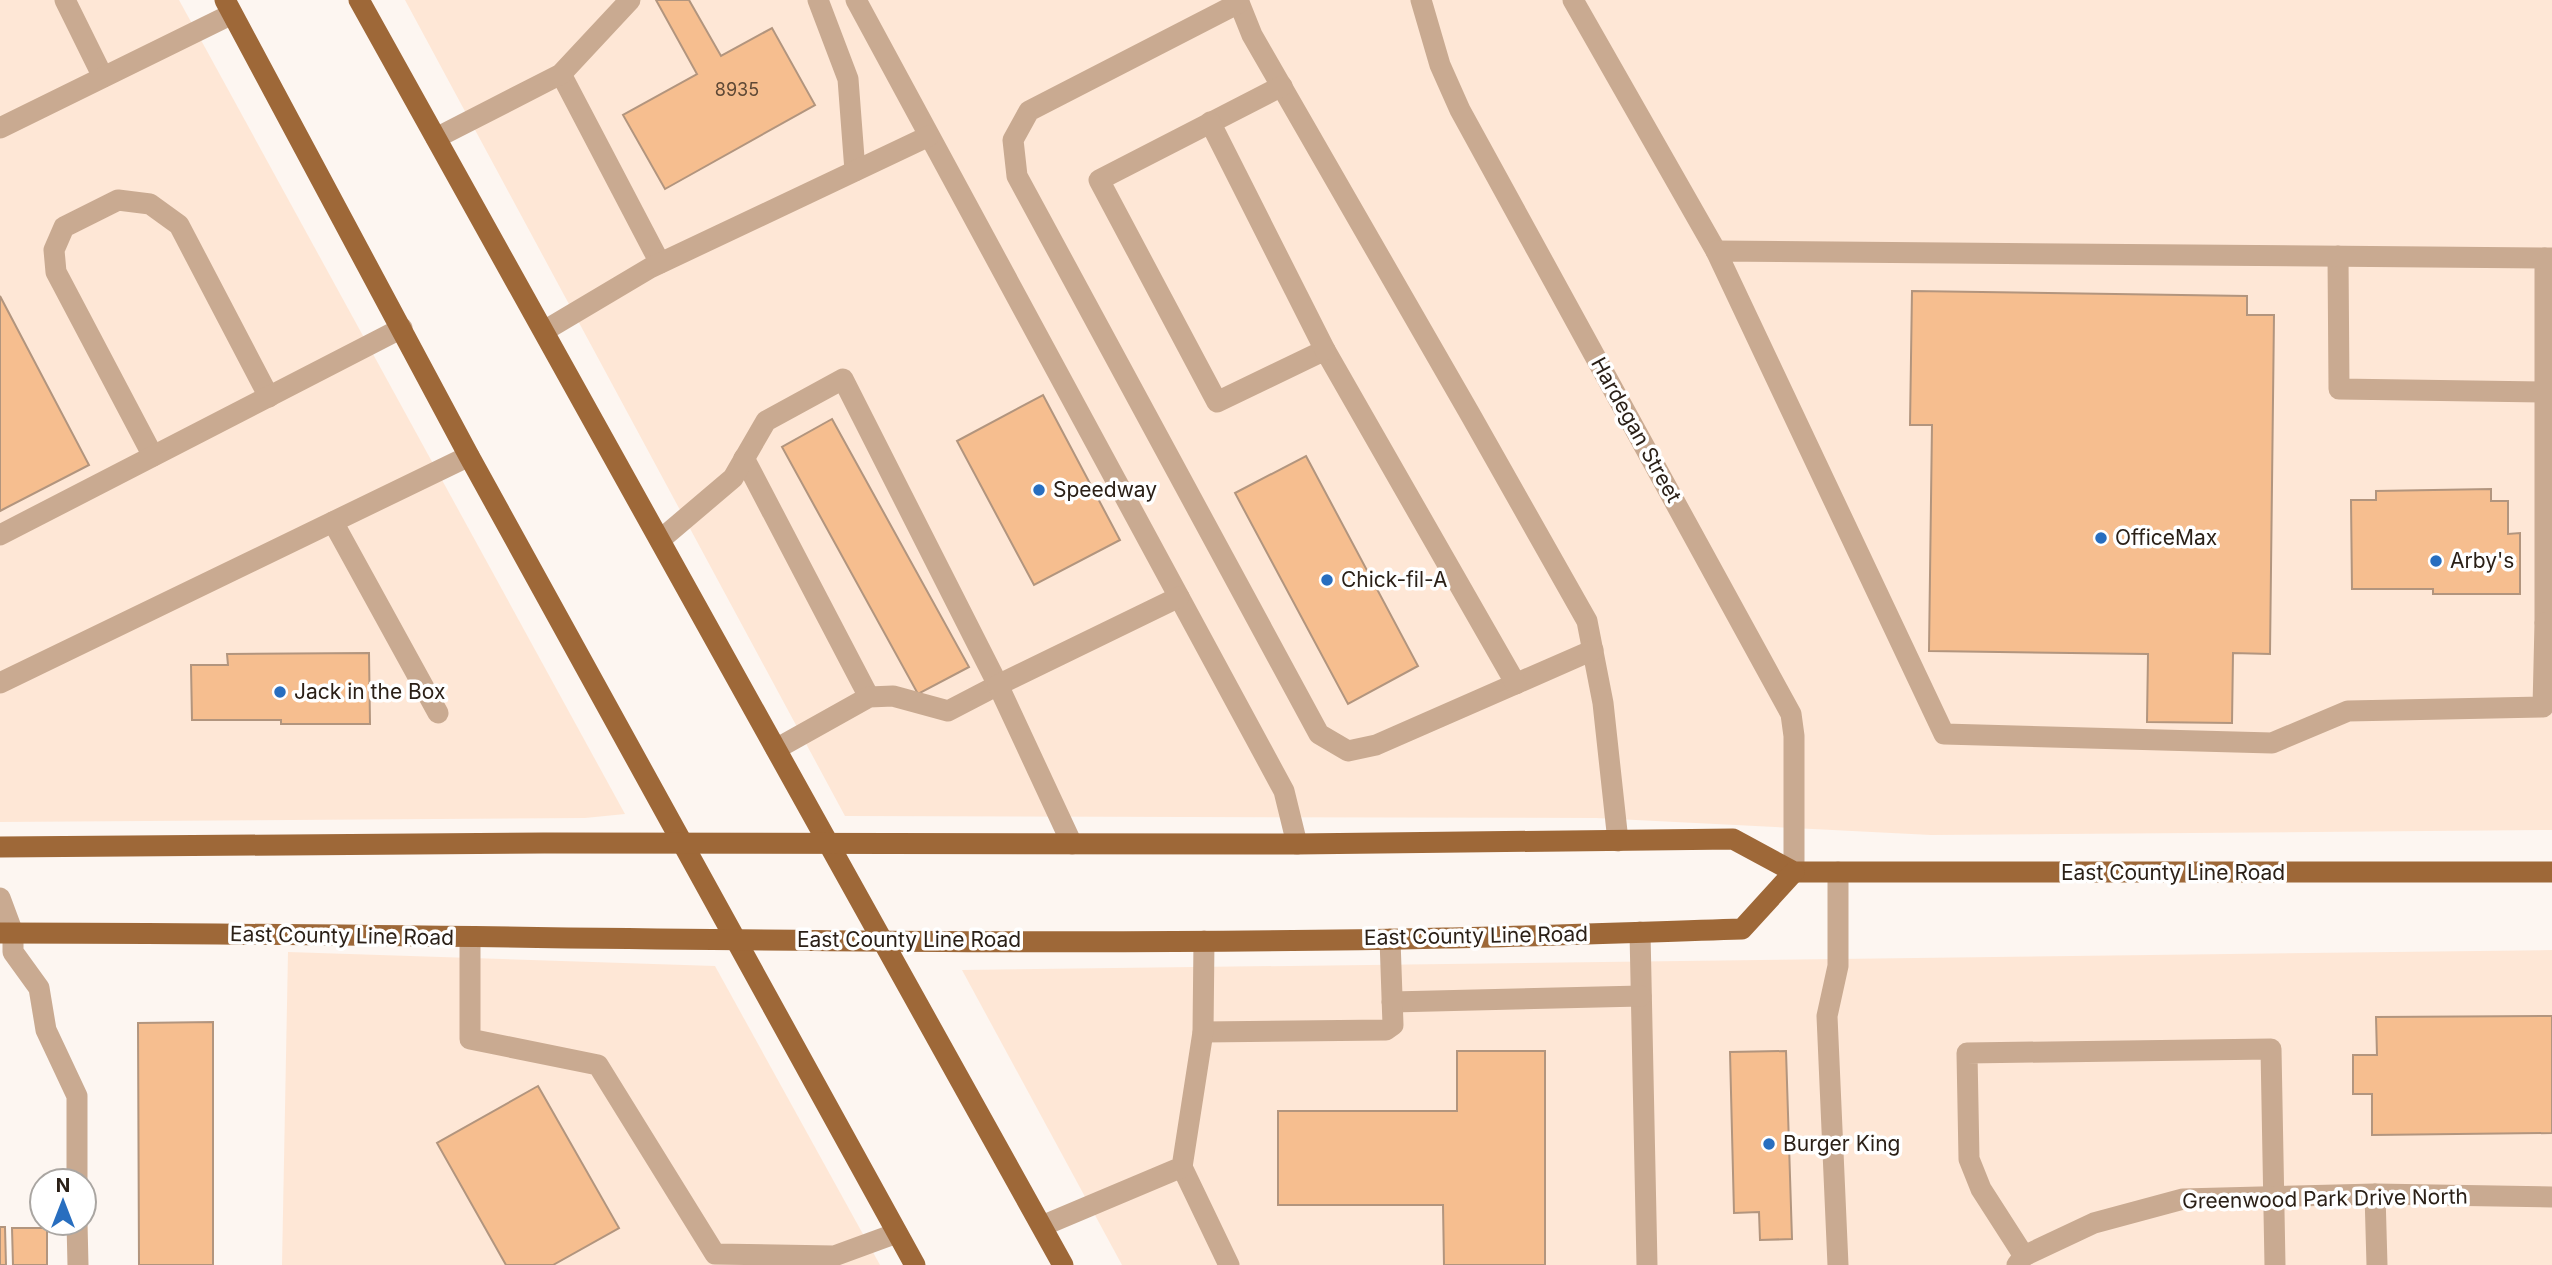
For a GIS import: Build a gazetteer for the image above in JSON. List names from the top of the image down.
{
  "streets": {
    "main road": ["East County Line Road"],
    "street": ["Hardegan Street", "Greenwood Park Drive North"]
  },
  "crossings": [
    ["Hardegan Street", "East County Line Road"]
  ],
  "places": [
    "Speedway",
    "OfficeMax",
    "Arby's",
    "Chick-fil-A",
    "Jack in the Box",
    "Burger King"
  ],
  "house_numbers": ["8935"],
  "north": "top"
}
